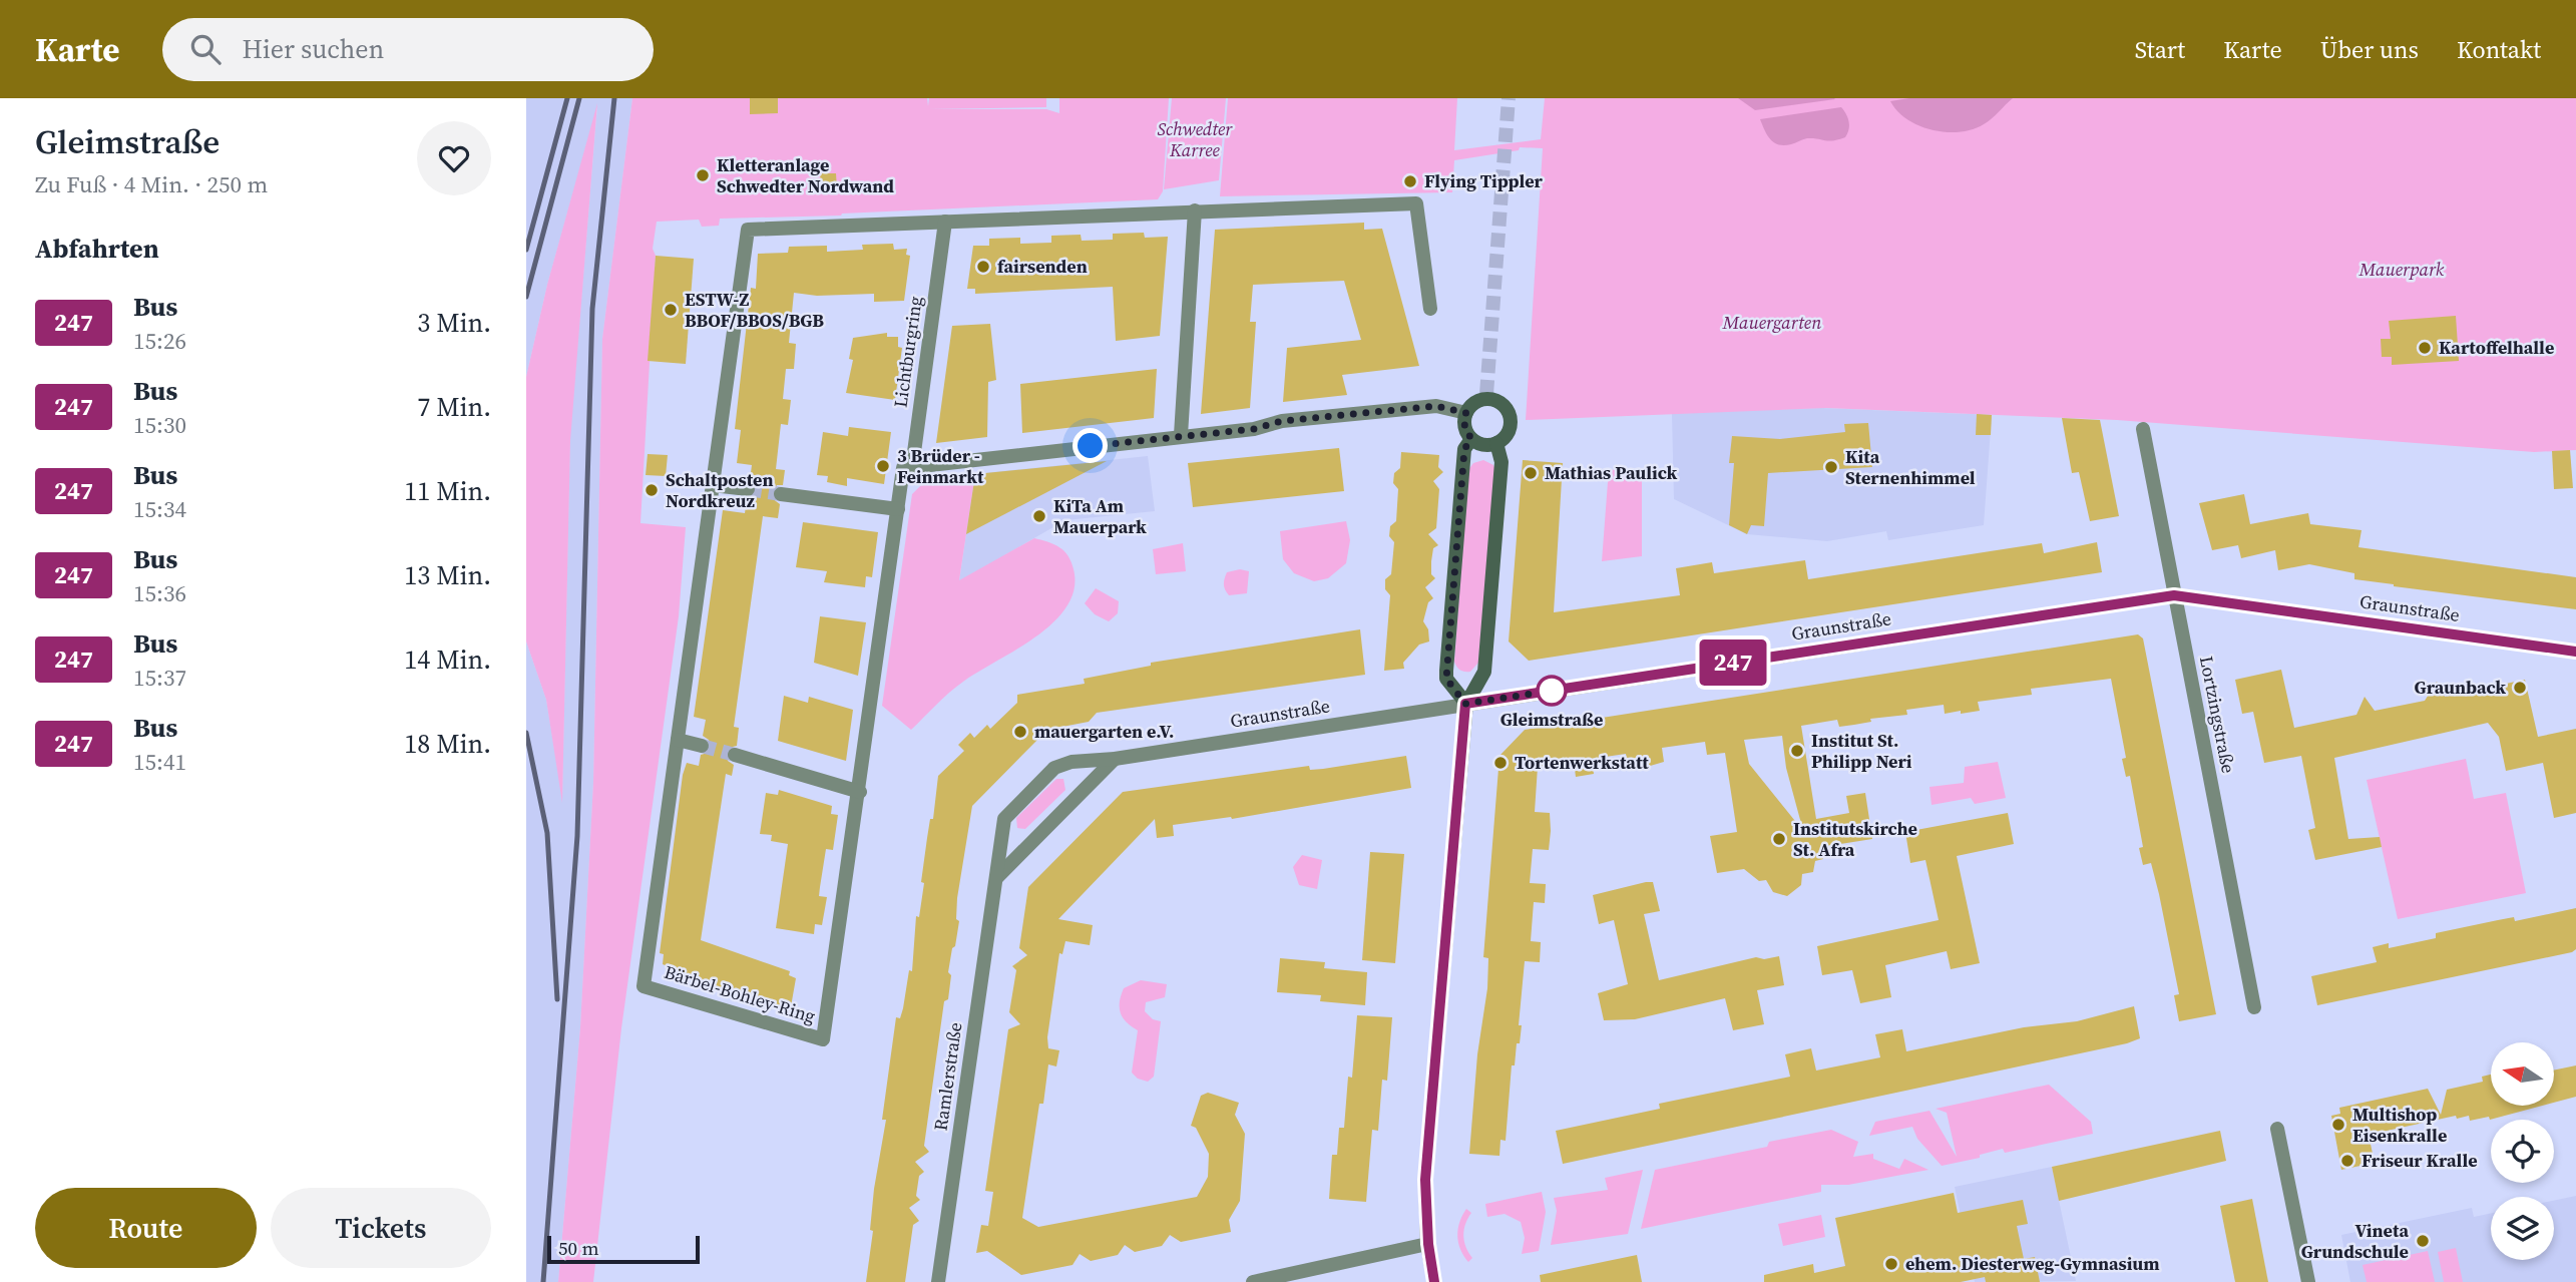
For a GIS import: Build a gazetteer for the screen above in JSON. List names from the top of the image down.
{
  "streets": {
    "street": [
      "Lichtburgring",
      "Graunstraße",
      "Lortzingstraße",
      "Bärbel-Bohley-Ring",
      "Ramlerstraße"
    ]
  },
  "crossings": [
    ["Lichtburgring", "Bärbel-Bohley-Ring"],
    ["Graunstraße", "Lortzingstraße"],
    ["Graunstraße", "Ramlerstraße"]
  ],
  "parks": ["Schwedter Karree", "Mauerpark", "Mauergarten"],
  "places": [
    "Kletteranlage Schwedter Nordwand",
    "Flying Tippler",
    "fairsenden",
    "ESTW-Z BBOF/BBOS/BGB",
    "Kartoffelhalle",
    "3 Brüder - Feinmarkt",
    "Kita Sternenhimmel",
    "Mathias Paulick",
    "Schaltposten Nordkreuz",
    "KiTa Am Mauerpark",
    "Graunback",
    "Gleimstraße",
    "mauergarten e.V.",
    "Institut St. Philipp Neri",
    "Tortenwerkstatt",
    "Institutskirche St. Afra",
    "Multishop Eisenkralle",
    "Friseur Kralle",
    "Vineta Grundschule",
    "ehem. Diesterweg-Gymnasium"
  ],
  "lines": ["bus line 247"],
  "scale_bar": "50 m",
  "north": "left",
  "page": {
    "header": "Karte",
    "search": "Hier suchen",
    "nav": [
      "Start",
      "Karte",
      "Über uns",
      "Kontakt"
    ],
    "heading": [
      ["Gleimstraße", "Zu Fuß · 4 Min. · 250 m"],
      "Abfahrten"
    ],
    "on_map": "247",
    "list": [
      {
        "mark": "247",
        "name": "Bus",
        "note": "15:26",
        "value": "3 Min."
      },
      {
        "mark": "247",
        "name": "Bus",
        "note": "15:30",
        "value": "7 Min."
      },
      {
        "mark": "247",
        "name": "Bus",
        "note": "15:34",
        "value": "11 Min."
      },
      {
        "mark": "247",
        "name": "Bus",
        "note": "15:36",
        "value": "13 Min."
      },
      {
        "mark": "247",
        "name": "Bus",
        "note": "15:37",
        "value": "14 Min."
      },
      {
        "mark": "247",
        "name": "Bus",
        "note": "15:41",
        "value": "18 Min."
      }
    ],
    "buttons": ["Route", "Tickets"],
    "scale": "50 m"
  }
}
